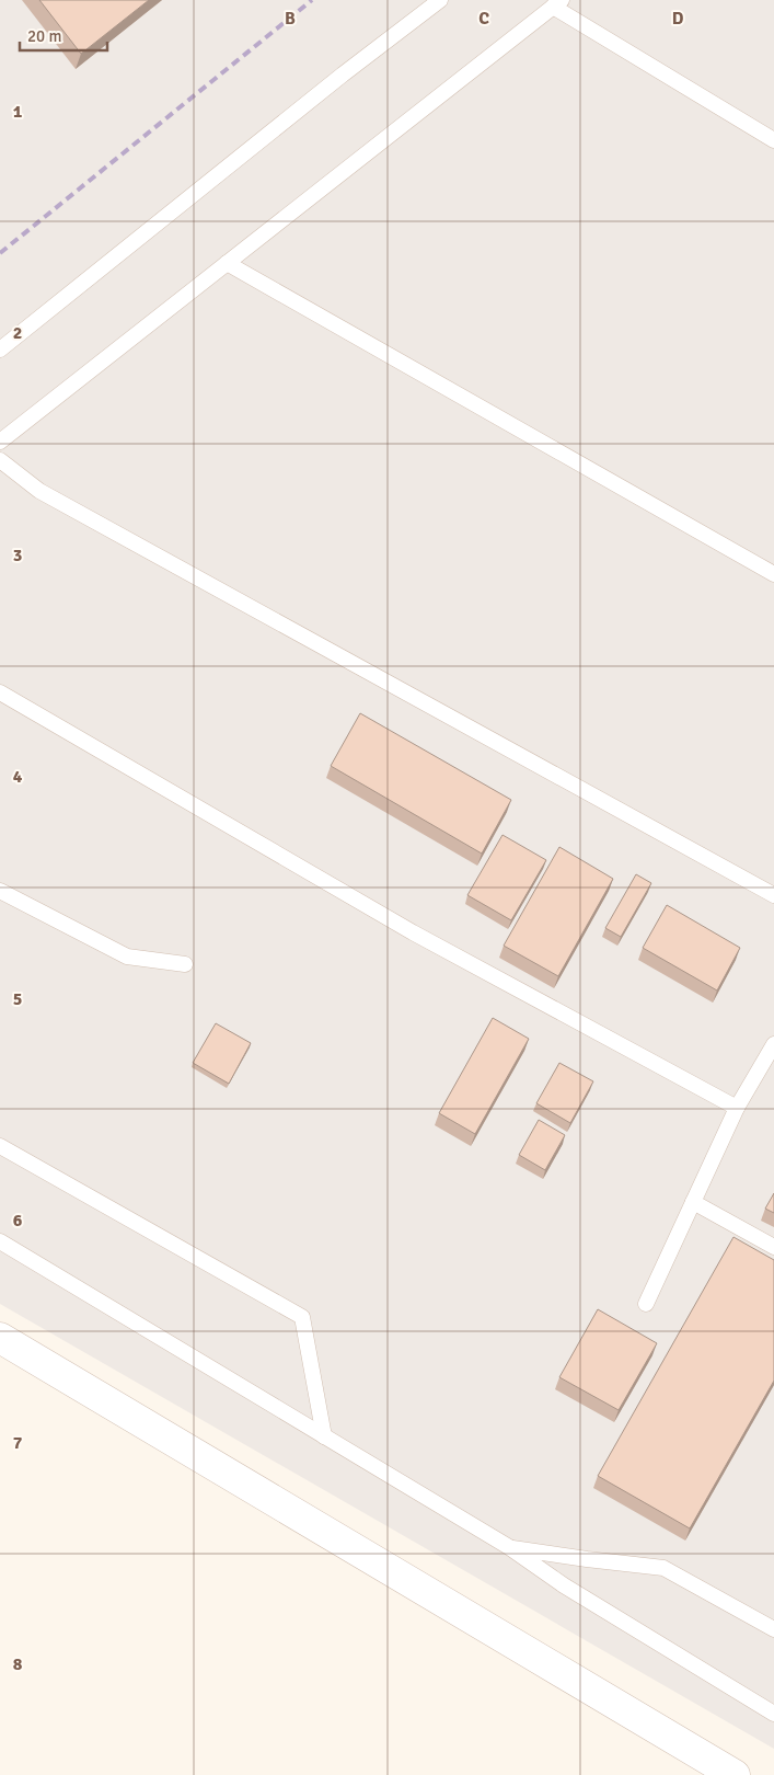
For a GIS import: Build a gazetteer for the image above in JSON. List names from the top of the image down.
{
  "scale_bar": "20 m",
  "grid": {
    "columns": ["B", "C", "D"],
    "rows": [
      "1",
      "2",
      "3",
      "4",
      "5",
      "6",
      "7",
      "8"
    ]
  }
}
